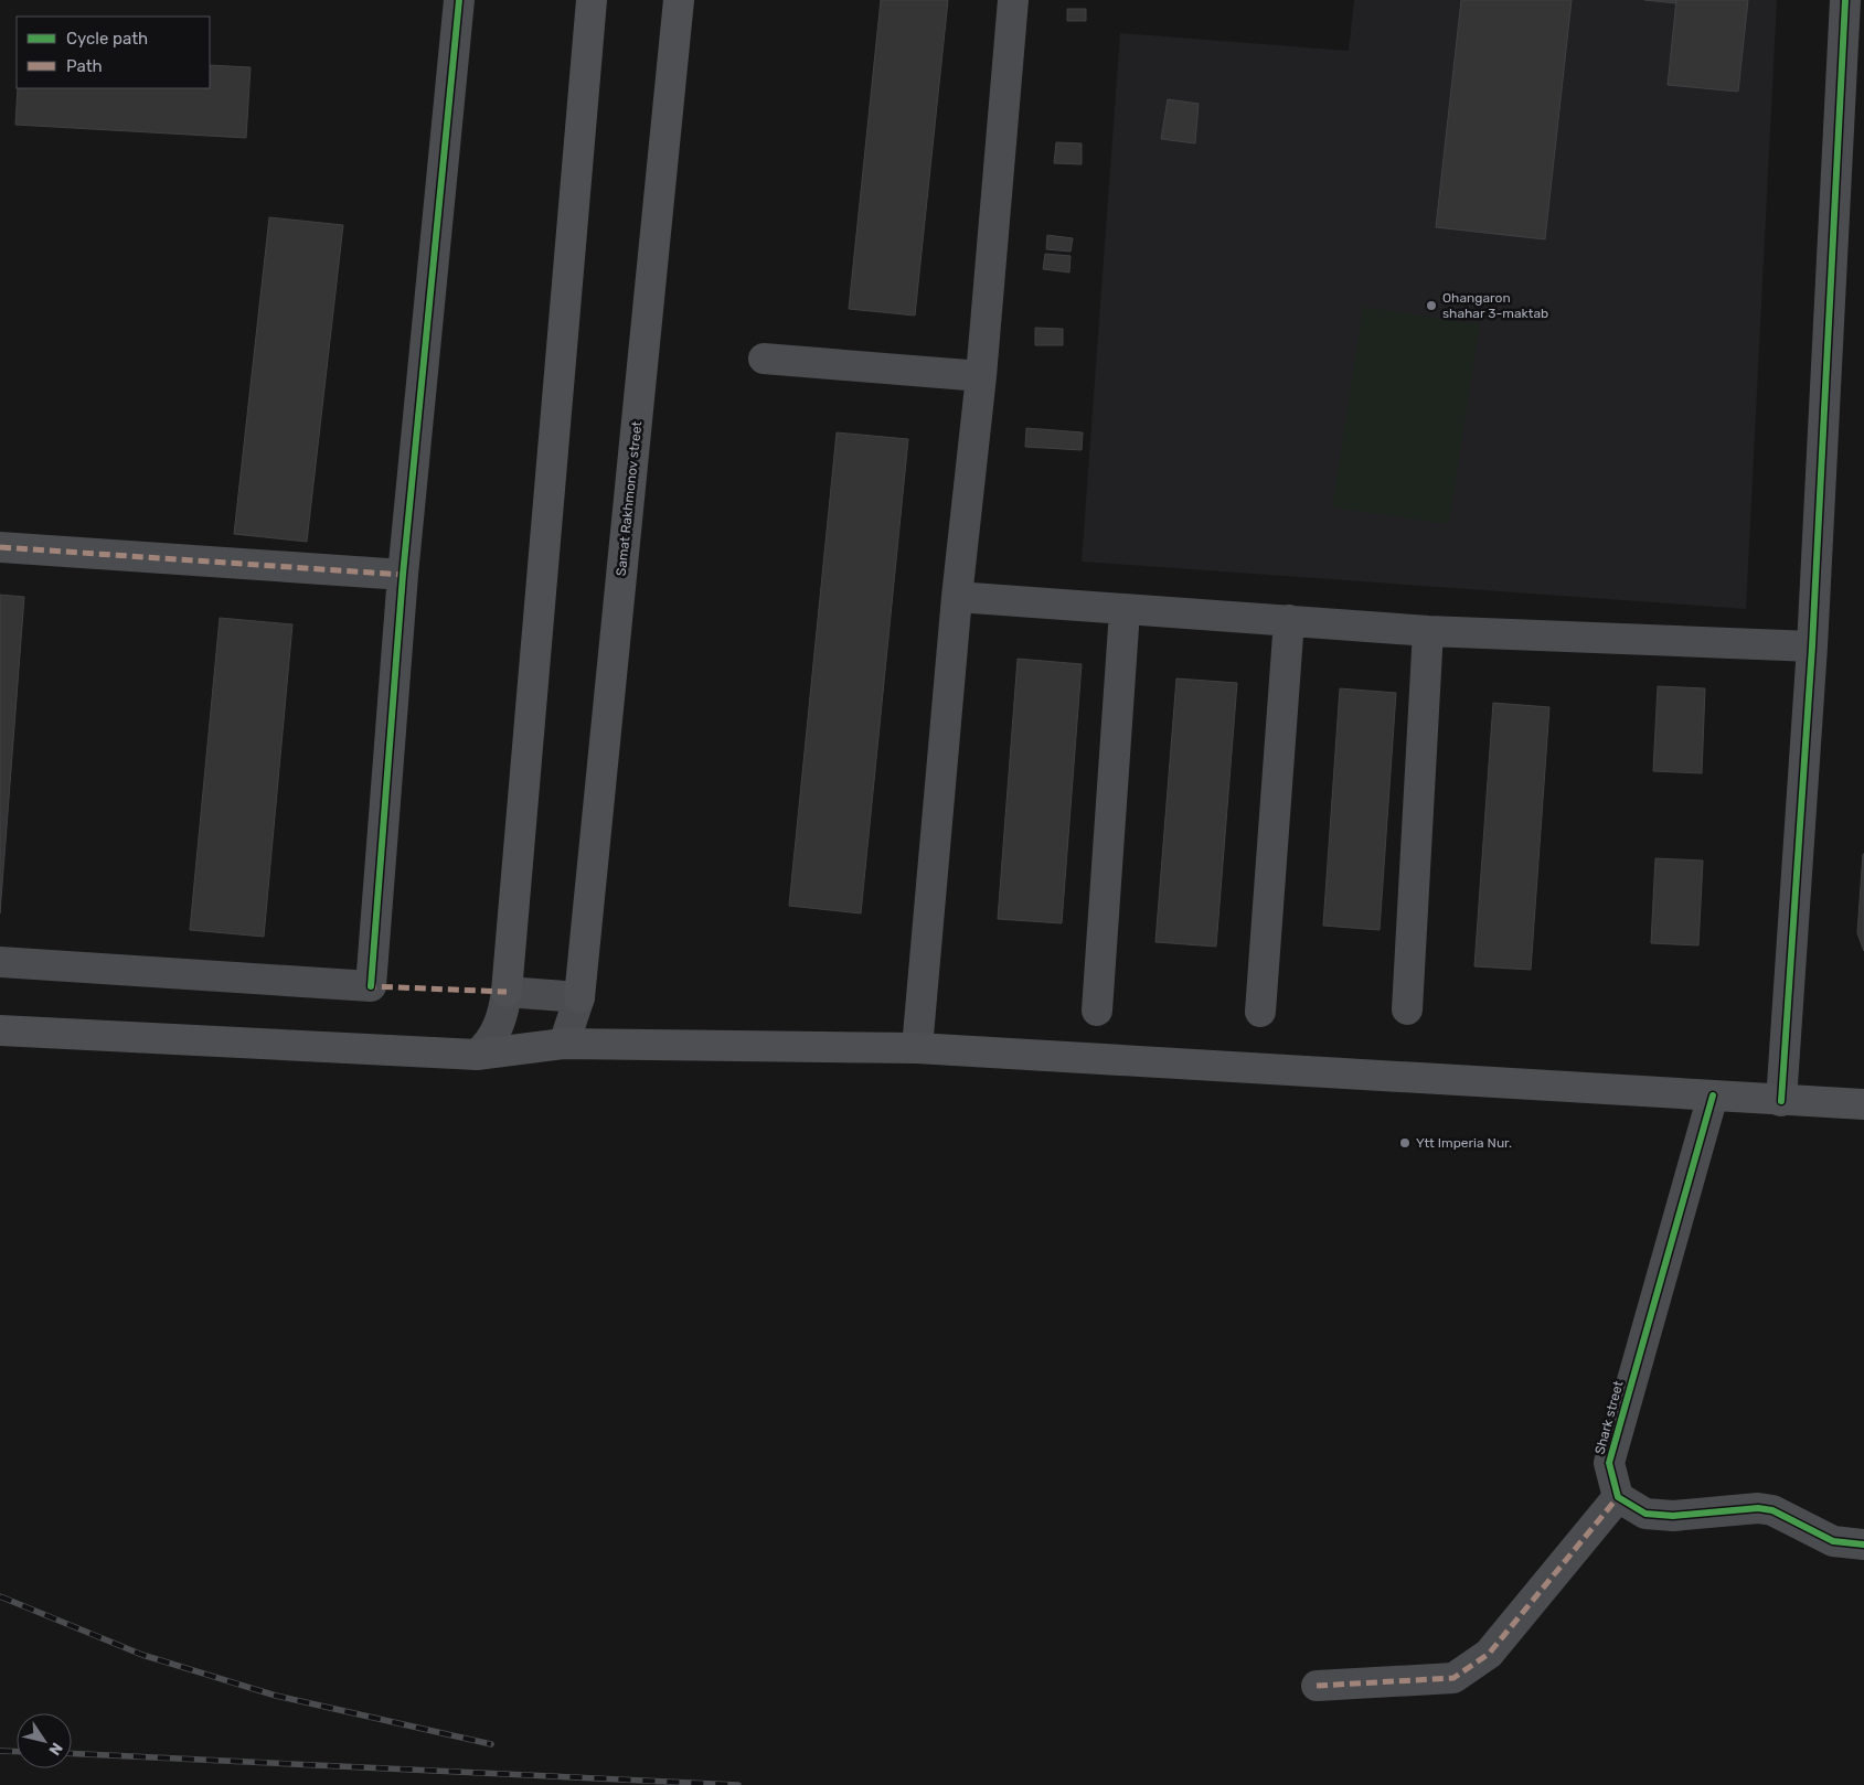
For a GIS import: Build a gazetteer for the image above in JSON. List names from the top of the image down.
{
  "streets": {
    "main road": ["Samat Rakhmonov street"],
    "street": ["Shark street"]
  },
  "places": ["Ohangaron shahar 3-maktab", "Ytt Imperia Nur."],
  "legend": ["Cycle path", "Path"],
  "north": "bottom right"
}
